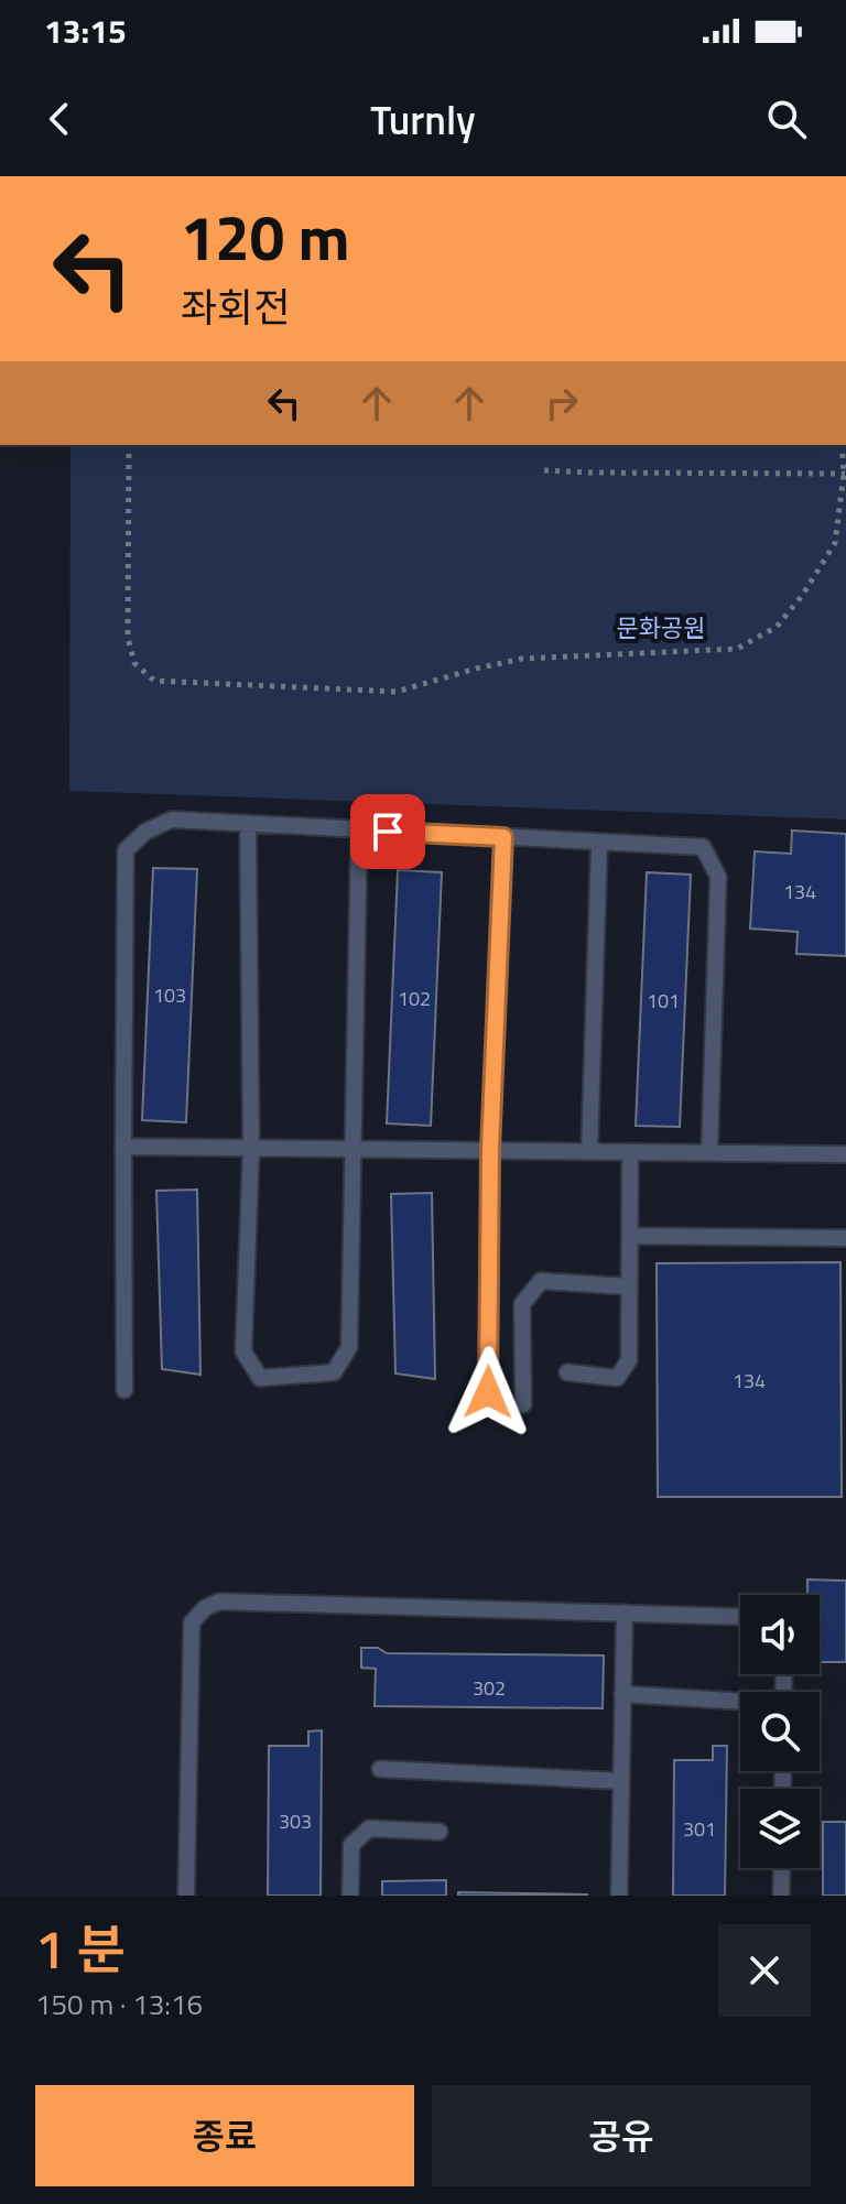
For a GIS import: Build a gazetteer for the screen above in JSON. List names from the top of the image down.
{
  "parks": ["문화공원"],
  "house_numbers": [
    "134",
    "103",
    "102",
    "101",
    "134",
    "302",
    "303",
    "301"
  ],
  "page": {
    "status": "13:15",
    "header": "Turnly",
    "turn": ["120 m", "좌회전"],
    "heading": ["1 분", "150 m · 13:16"],
    "buttons": ["종료", "공유"]
  }
}
